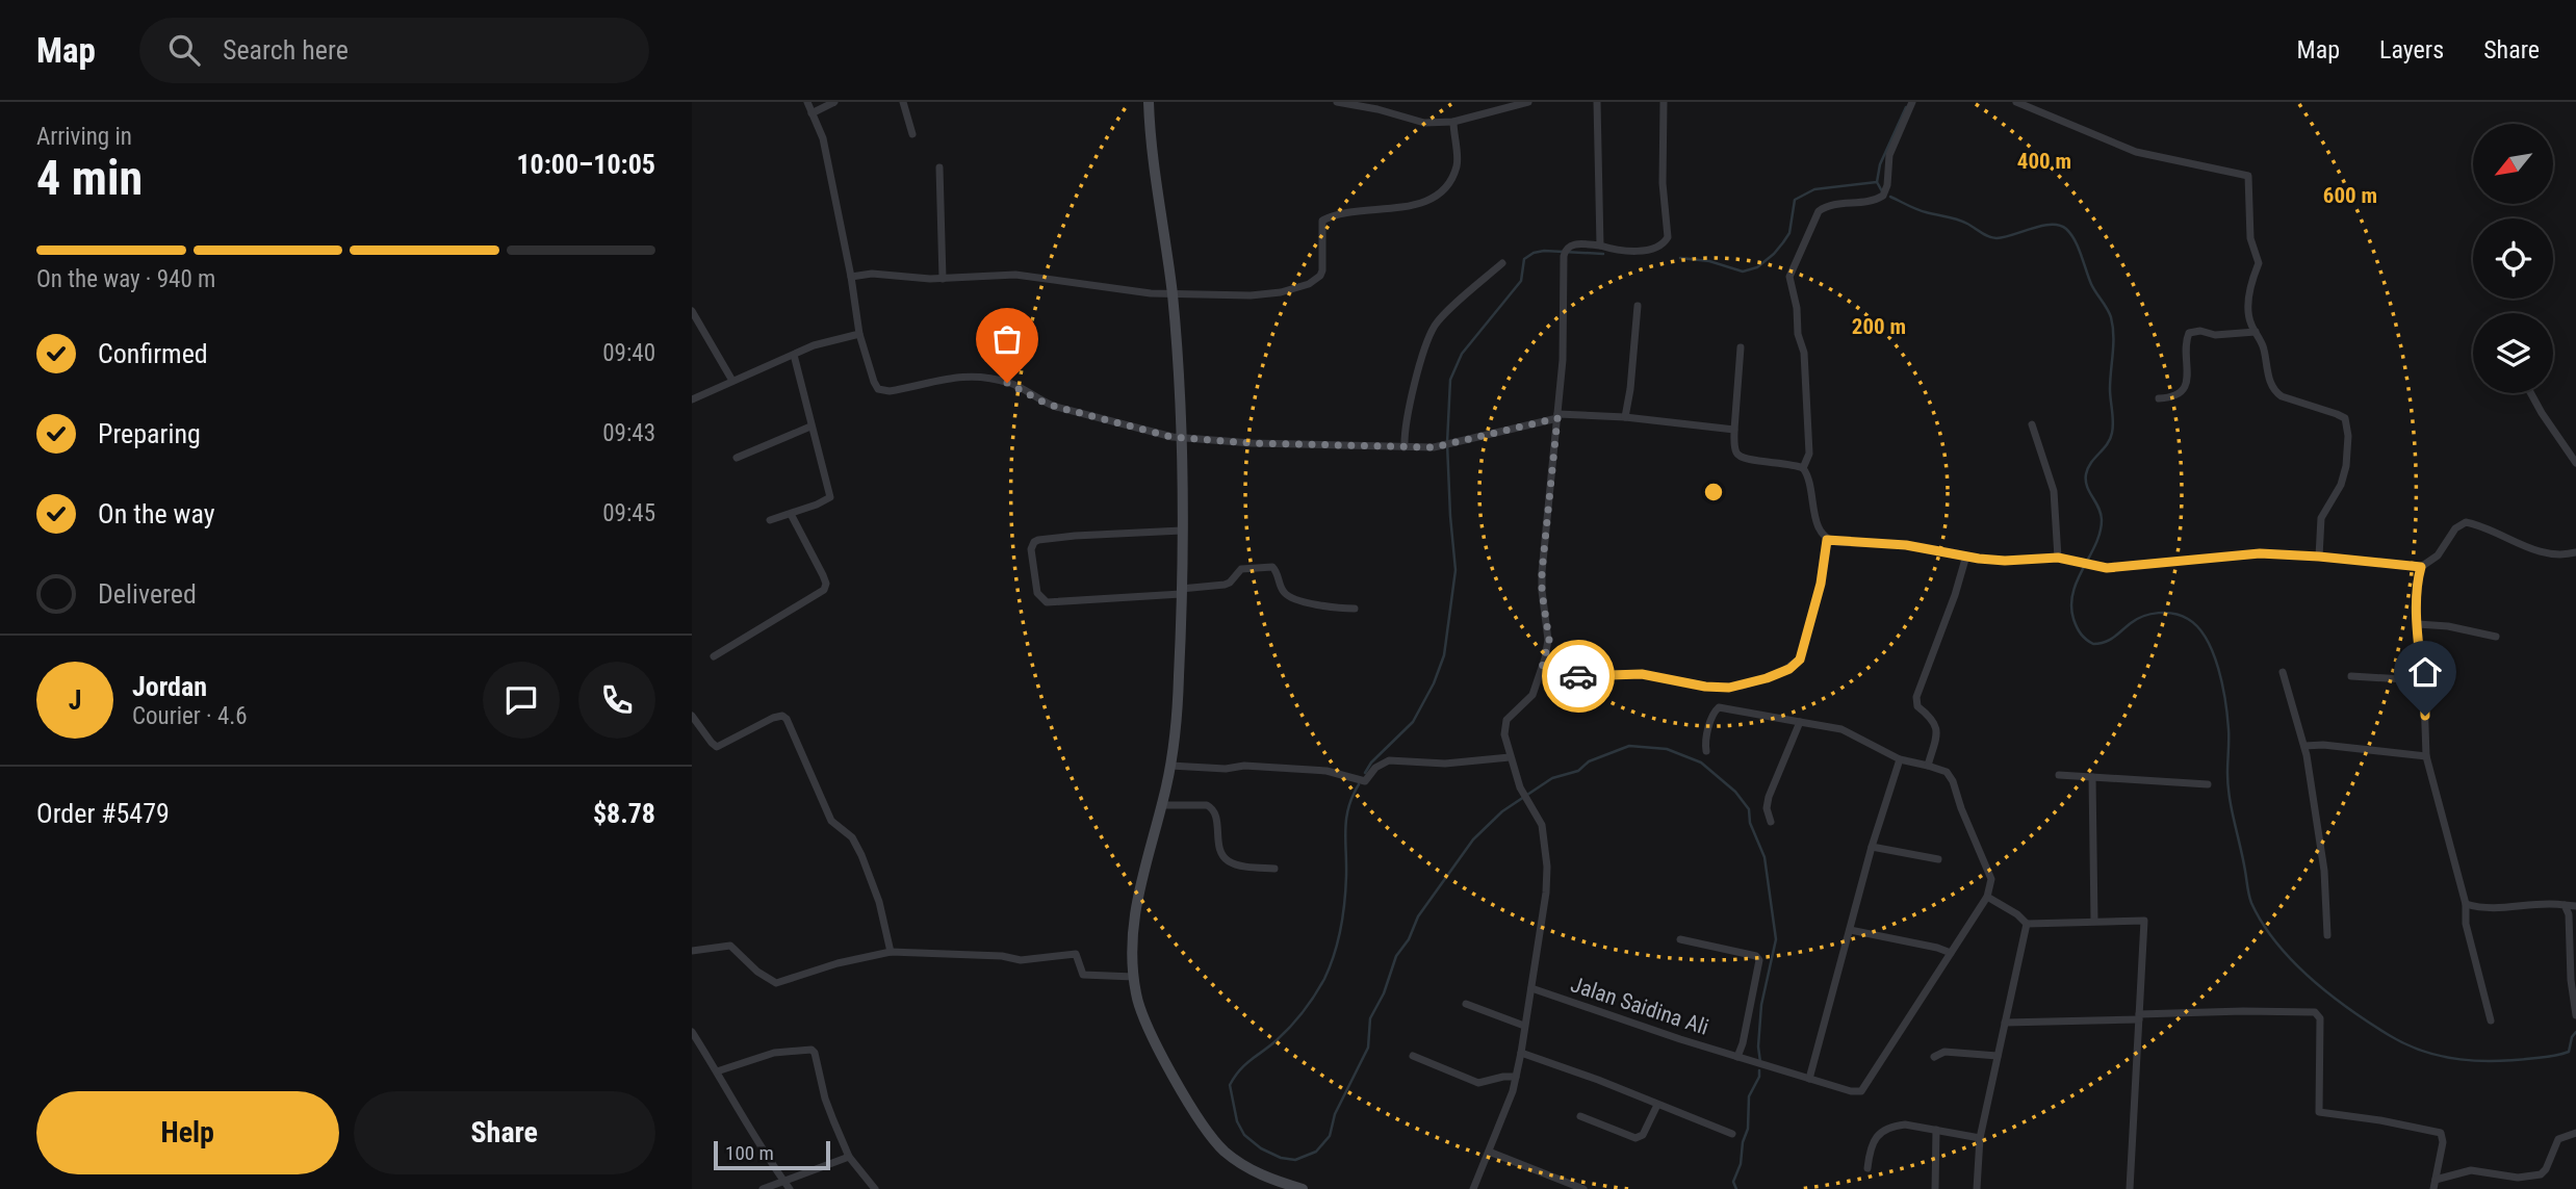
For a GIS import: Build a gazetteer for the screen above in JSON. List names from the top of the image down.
{
  "streets": {
    "street": ["Jalan Saidina Ali"]
  },
  "scale_bar": "100 m",
  "north": "bottom left",
  "page": {
    "header": "Map",
    "search": "Search here",
    "nav": ["Map", "Layers", "Share"],
    "heading": ["4 min", "Arriving in", "10:00–10:05"],
    "panel": [
      "Jordan",
      "Courier · 4.6",
      "Order #5479",
      "$8.78"
    ],
    "bar": "On the way · 940 m",
    "list": [
      ["Confirmed", "09:40"],
      ["Preparing", "09:43"],
      ["On the way", "09:45"],
      "Delivered"
    ],
    "round": "J",
    "buttons": ["Help", "Share"],
    "scale": "100 m"
  },
  "rings": ["400 m", "600 m", "200 m"]
}
